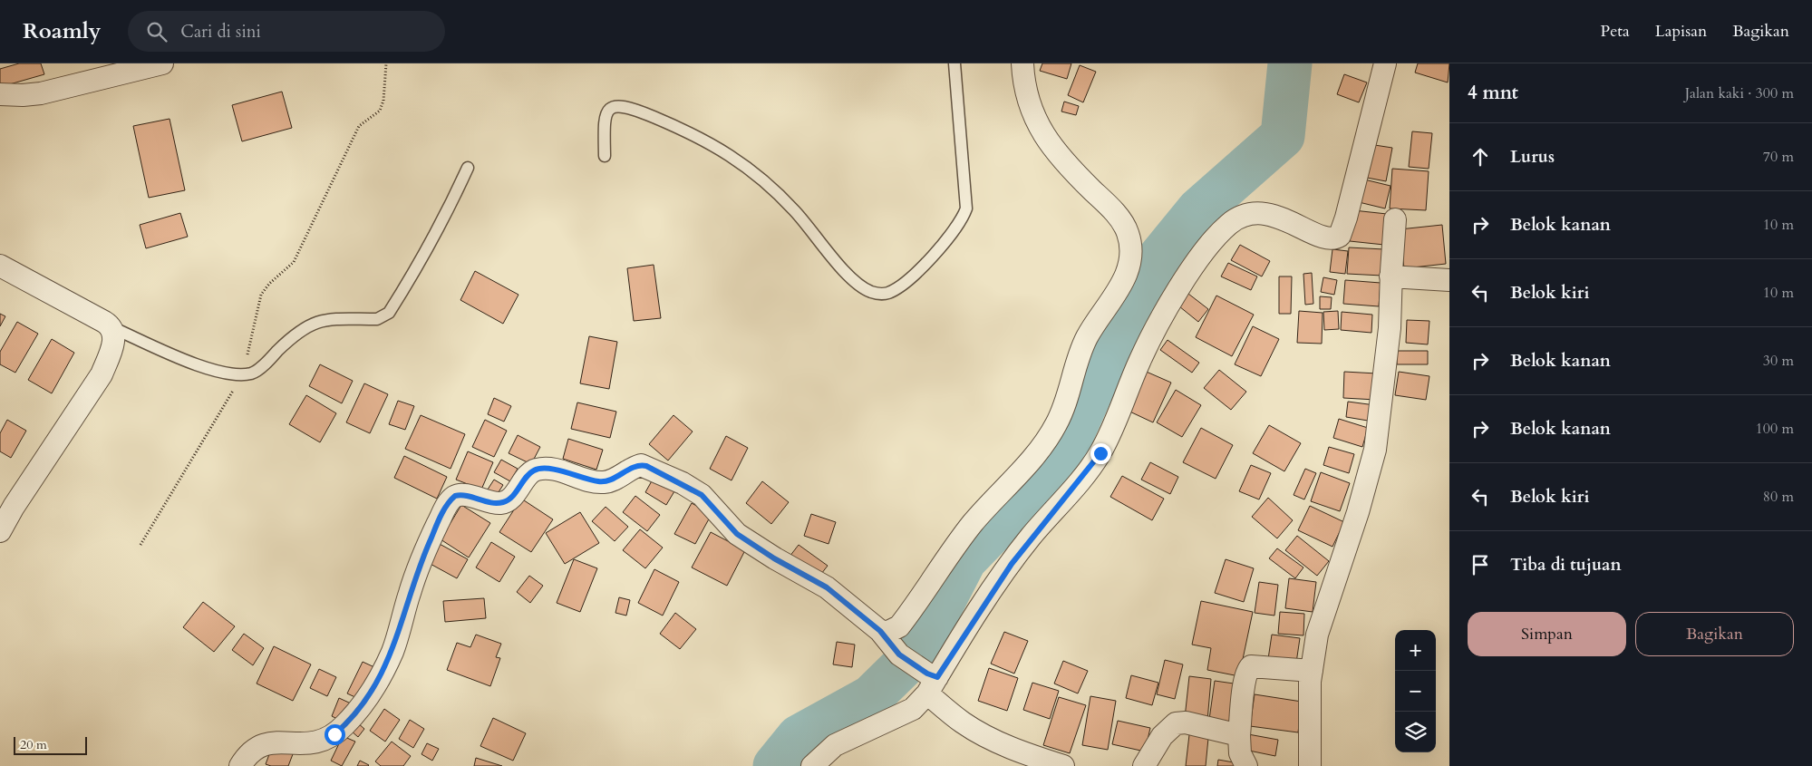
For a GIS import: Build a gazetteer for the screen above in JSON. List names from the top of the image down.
{
  "scale_bar": "20 m",
  "page": {
    "header": "Roamly",
    "search": "Cari di sini",
    "nav": ["Peta", "Lapisan", "Bagikan"],
    "heading": ["4 mnt", "Jalan kaki · 300 m"],
    "list": [
      ["Lurus", "70 m"],
      ["Belok kanan", "10 m"],
      ["Belok kiri", "10 m"],
      ["Belok kanan", "30 m"],
      ["Belok kanan", "100 m"],
      ["Belok kiri", "80 m"],
      "Tiba di tujuan"
    ],
    "buttons": ["Simpan", "Bagikan"],
    "map_buttons": ["+", "−"],
    "scale": "20 m"
  }
}
